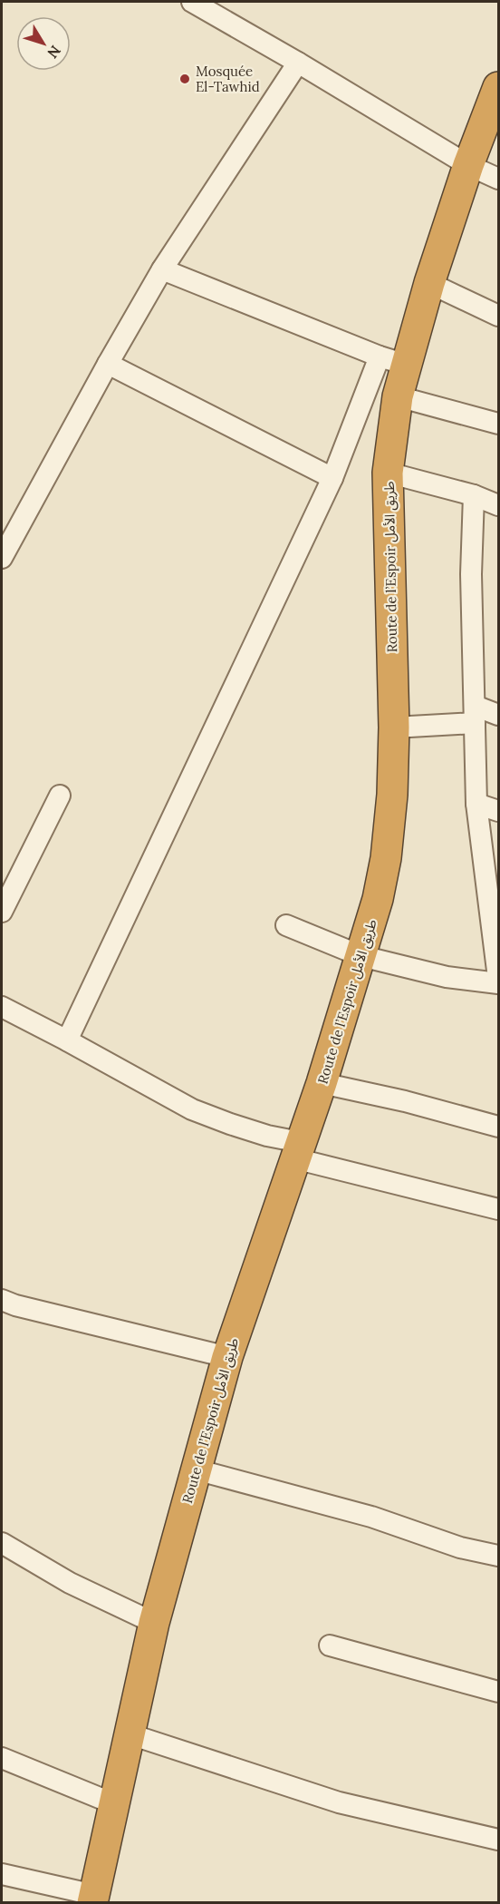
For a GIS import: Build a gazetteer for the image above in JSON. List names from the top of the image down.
{
  "streets": {
    "highway": ["Route de l’Espoir طريق الأمل"]
  },
  "places": ["Mosquée El-Tawhid"],
  "north": "bottom right"
}
